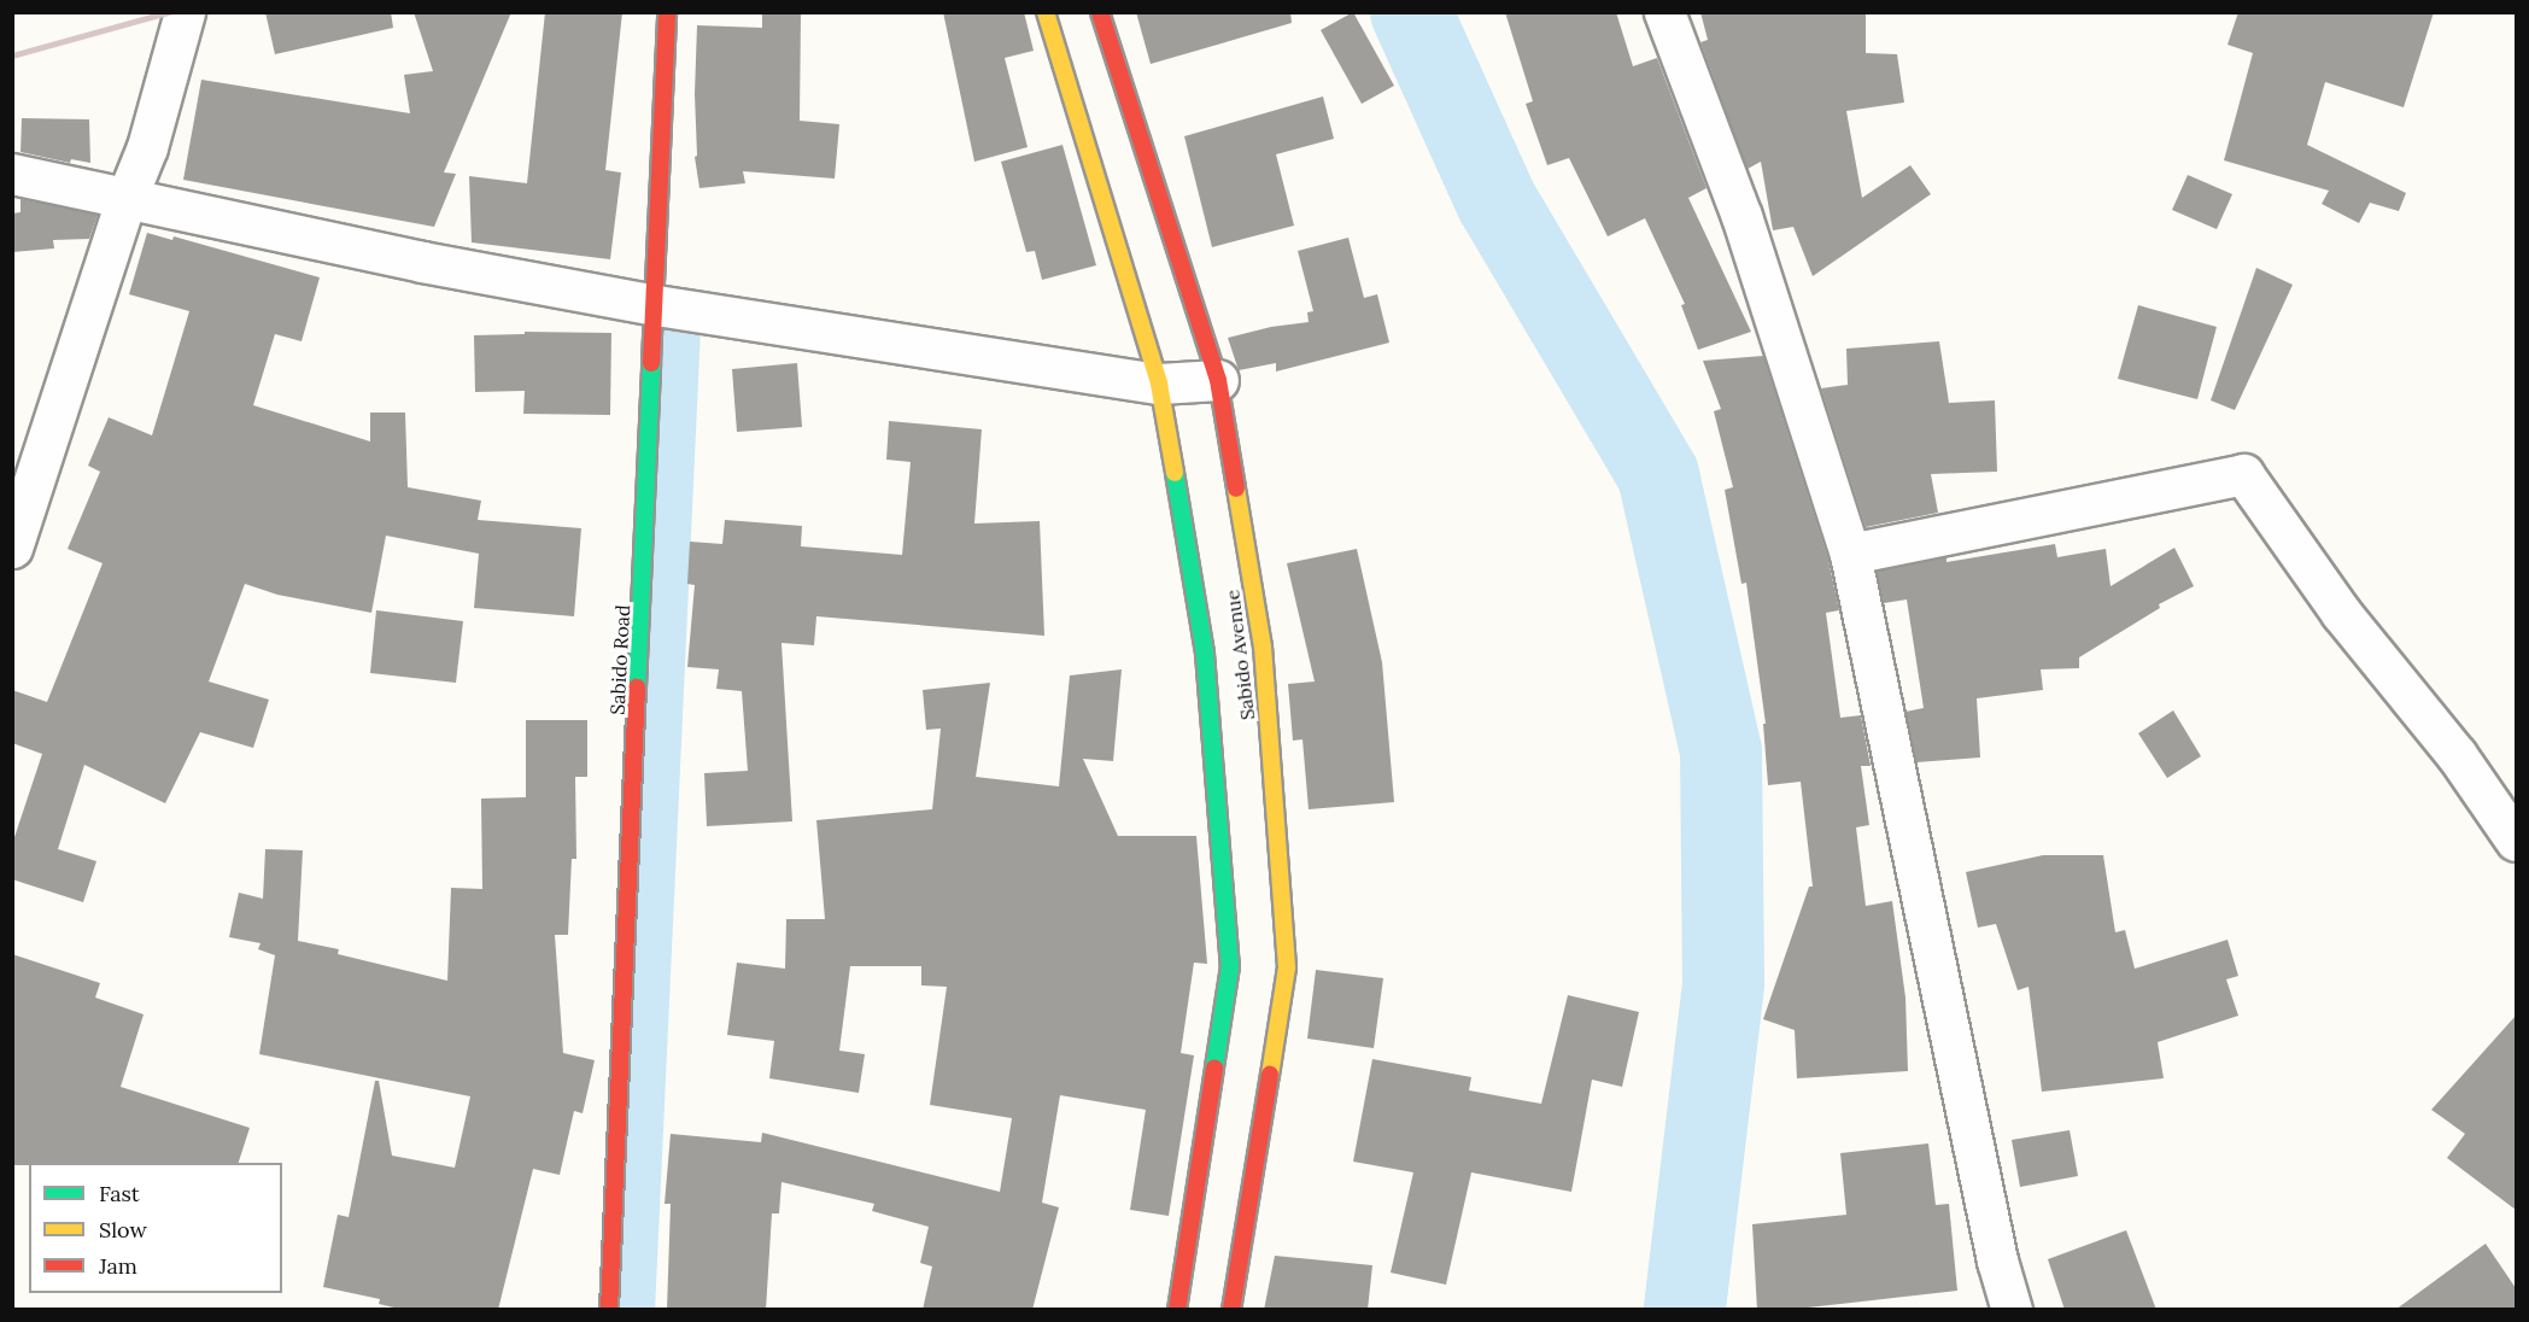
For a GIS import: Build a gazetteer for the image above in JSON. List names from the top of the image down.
{
  "streets": {
    "street": ["Sabido Avenue", "Sabido Road"]
  },
  "legend": ["Fast", "Slow", "Jam"]
}
